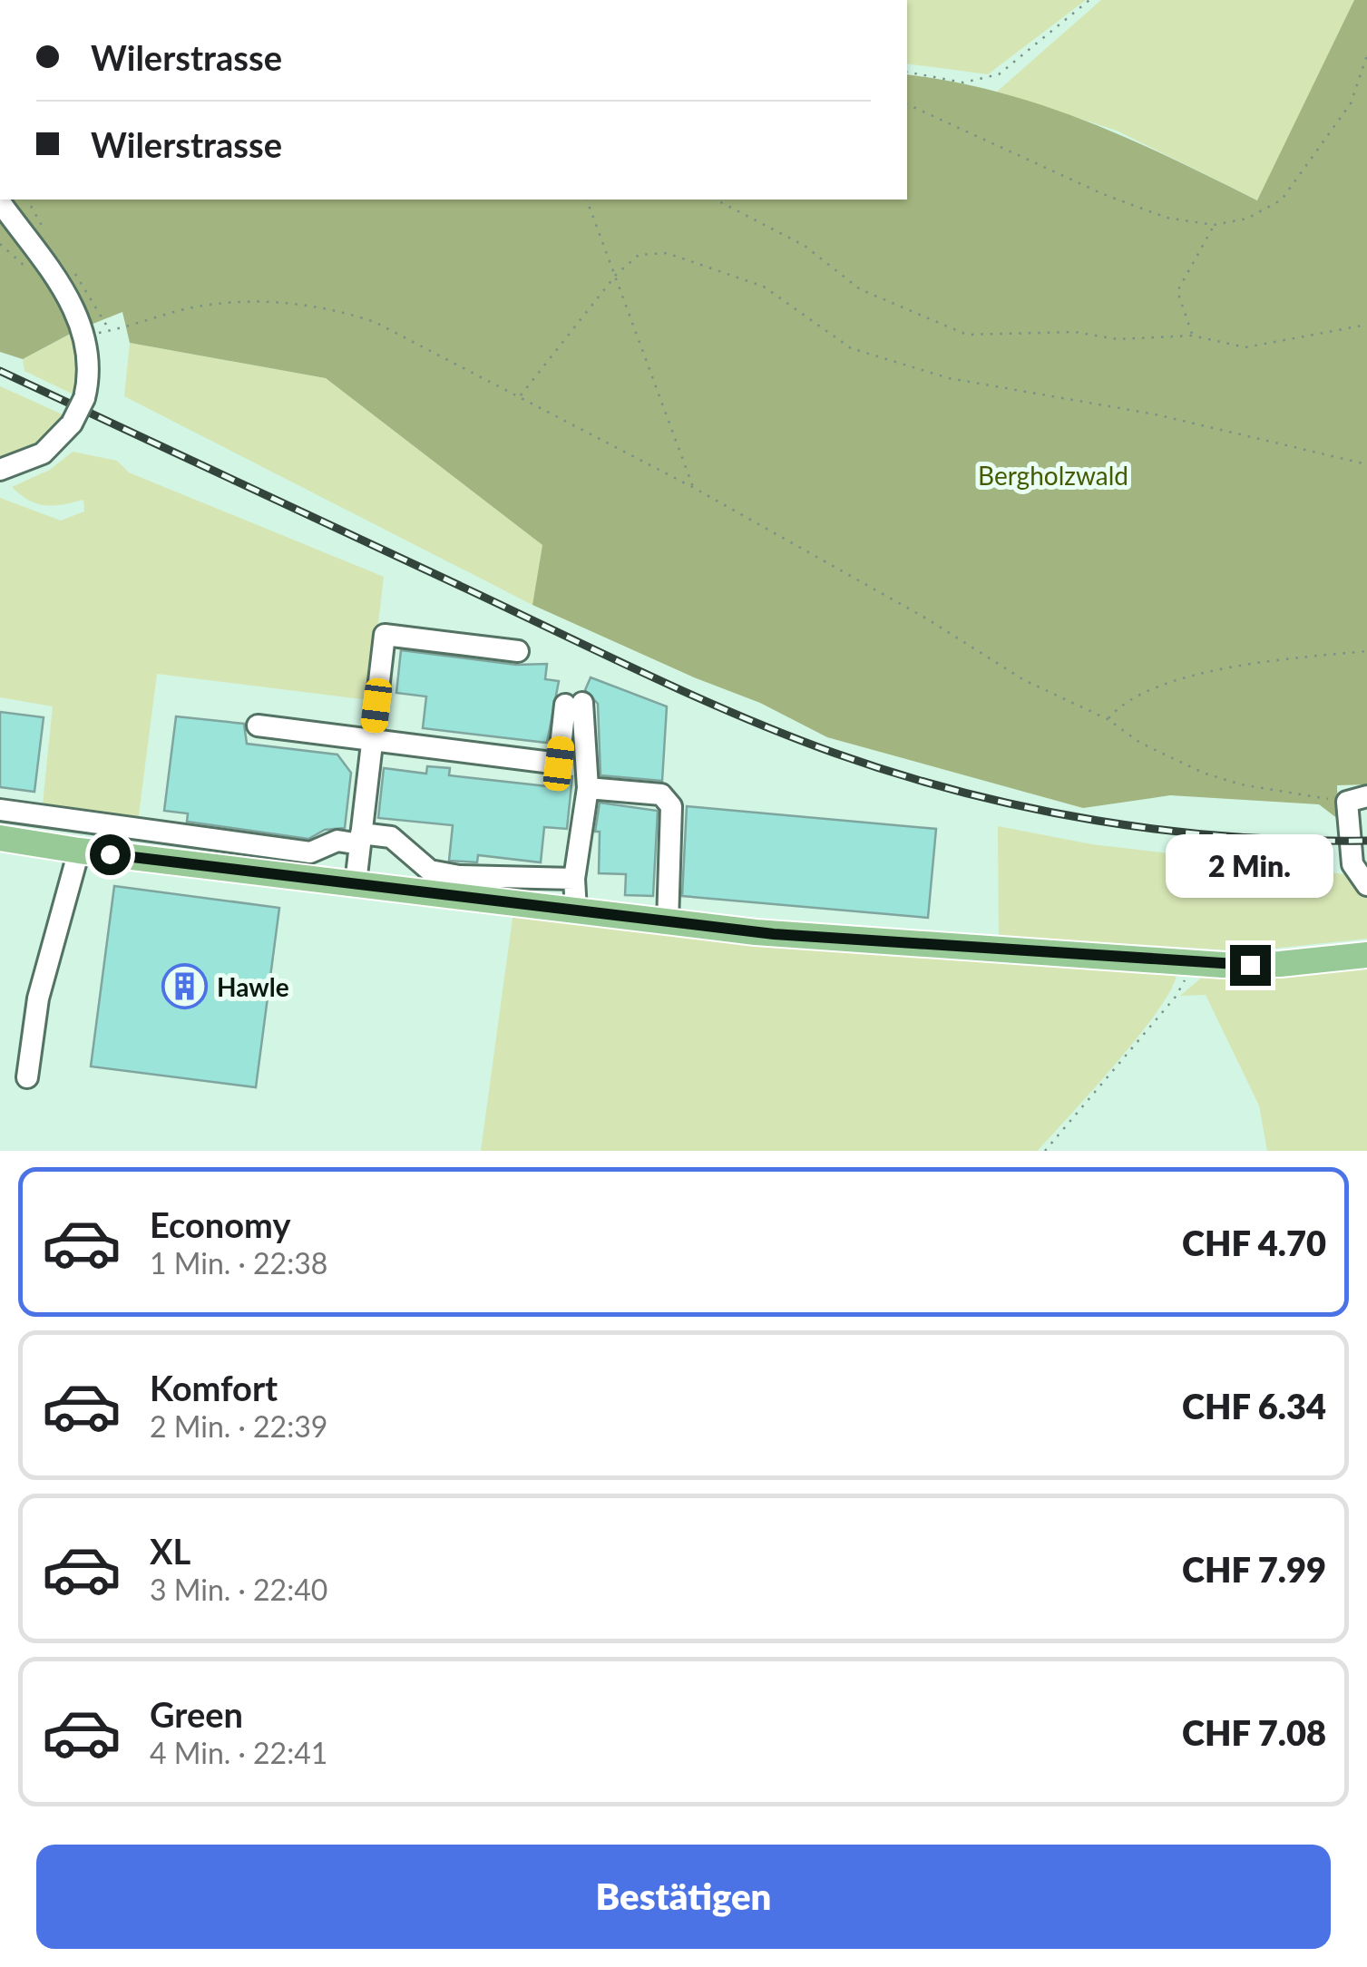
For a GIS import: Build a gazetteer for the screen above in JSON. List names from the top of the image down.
{
  "parks": ["Bergholzwald"],
  "places": {
    "building": ["Hawle"]
  },
  "page": {
    "banner": ["Wilerstrasse", "Wilerstrasse"],
    "bubble": "2 Min.",
    "list": [
      {
        "name": "Economy",
        "note": "1 Min. · 22:38",
        "value": "CHF 4.70"
      },
      {
        "name": "Komfort",
        "note": "2 Min. · 22:39",
        "value": "CHF 6.34"
      },
      {
        "name": "XL",
        "note": "3 Min. · 22:40",
        "value": "CHF 7.99"
      },
      {
        "name": "Green",
        "note": "4 Min. · 22:41",
        "value": "CHF 7.08"
      }
    ],
    "buttons": "Bestätigen"
  }
}
